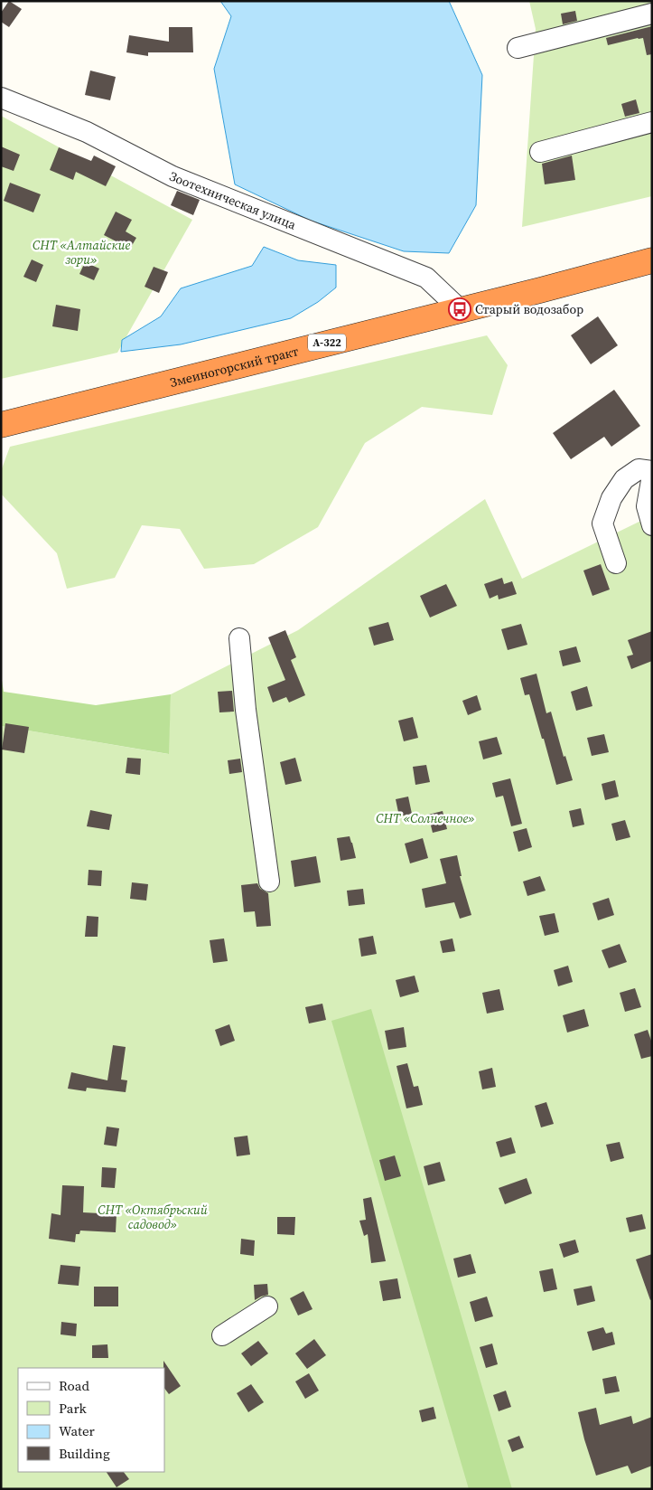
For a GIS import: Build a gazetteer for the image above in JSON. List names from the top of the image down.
{
  "streets": {
    "highway": ["А-322", "Змеиногорский тракт"],
    "street": ["Зоотехническая улица"]
  },
  "crossings": [
    ["Зоотехническая улица", "Змеиногорский тракт"]
  ],
  "parks": ["СНТ «Алтайские зори»", "СНТ «Солнечное»", "СНТ «Октябрьский садовод»"],
  "places": {
    "bus stop": ["Старый водозабор"]
  },
  "legend": [
    "Road",
    "Park",
    "Water",
    "Building"
  ]
}
